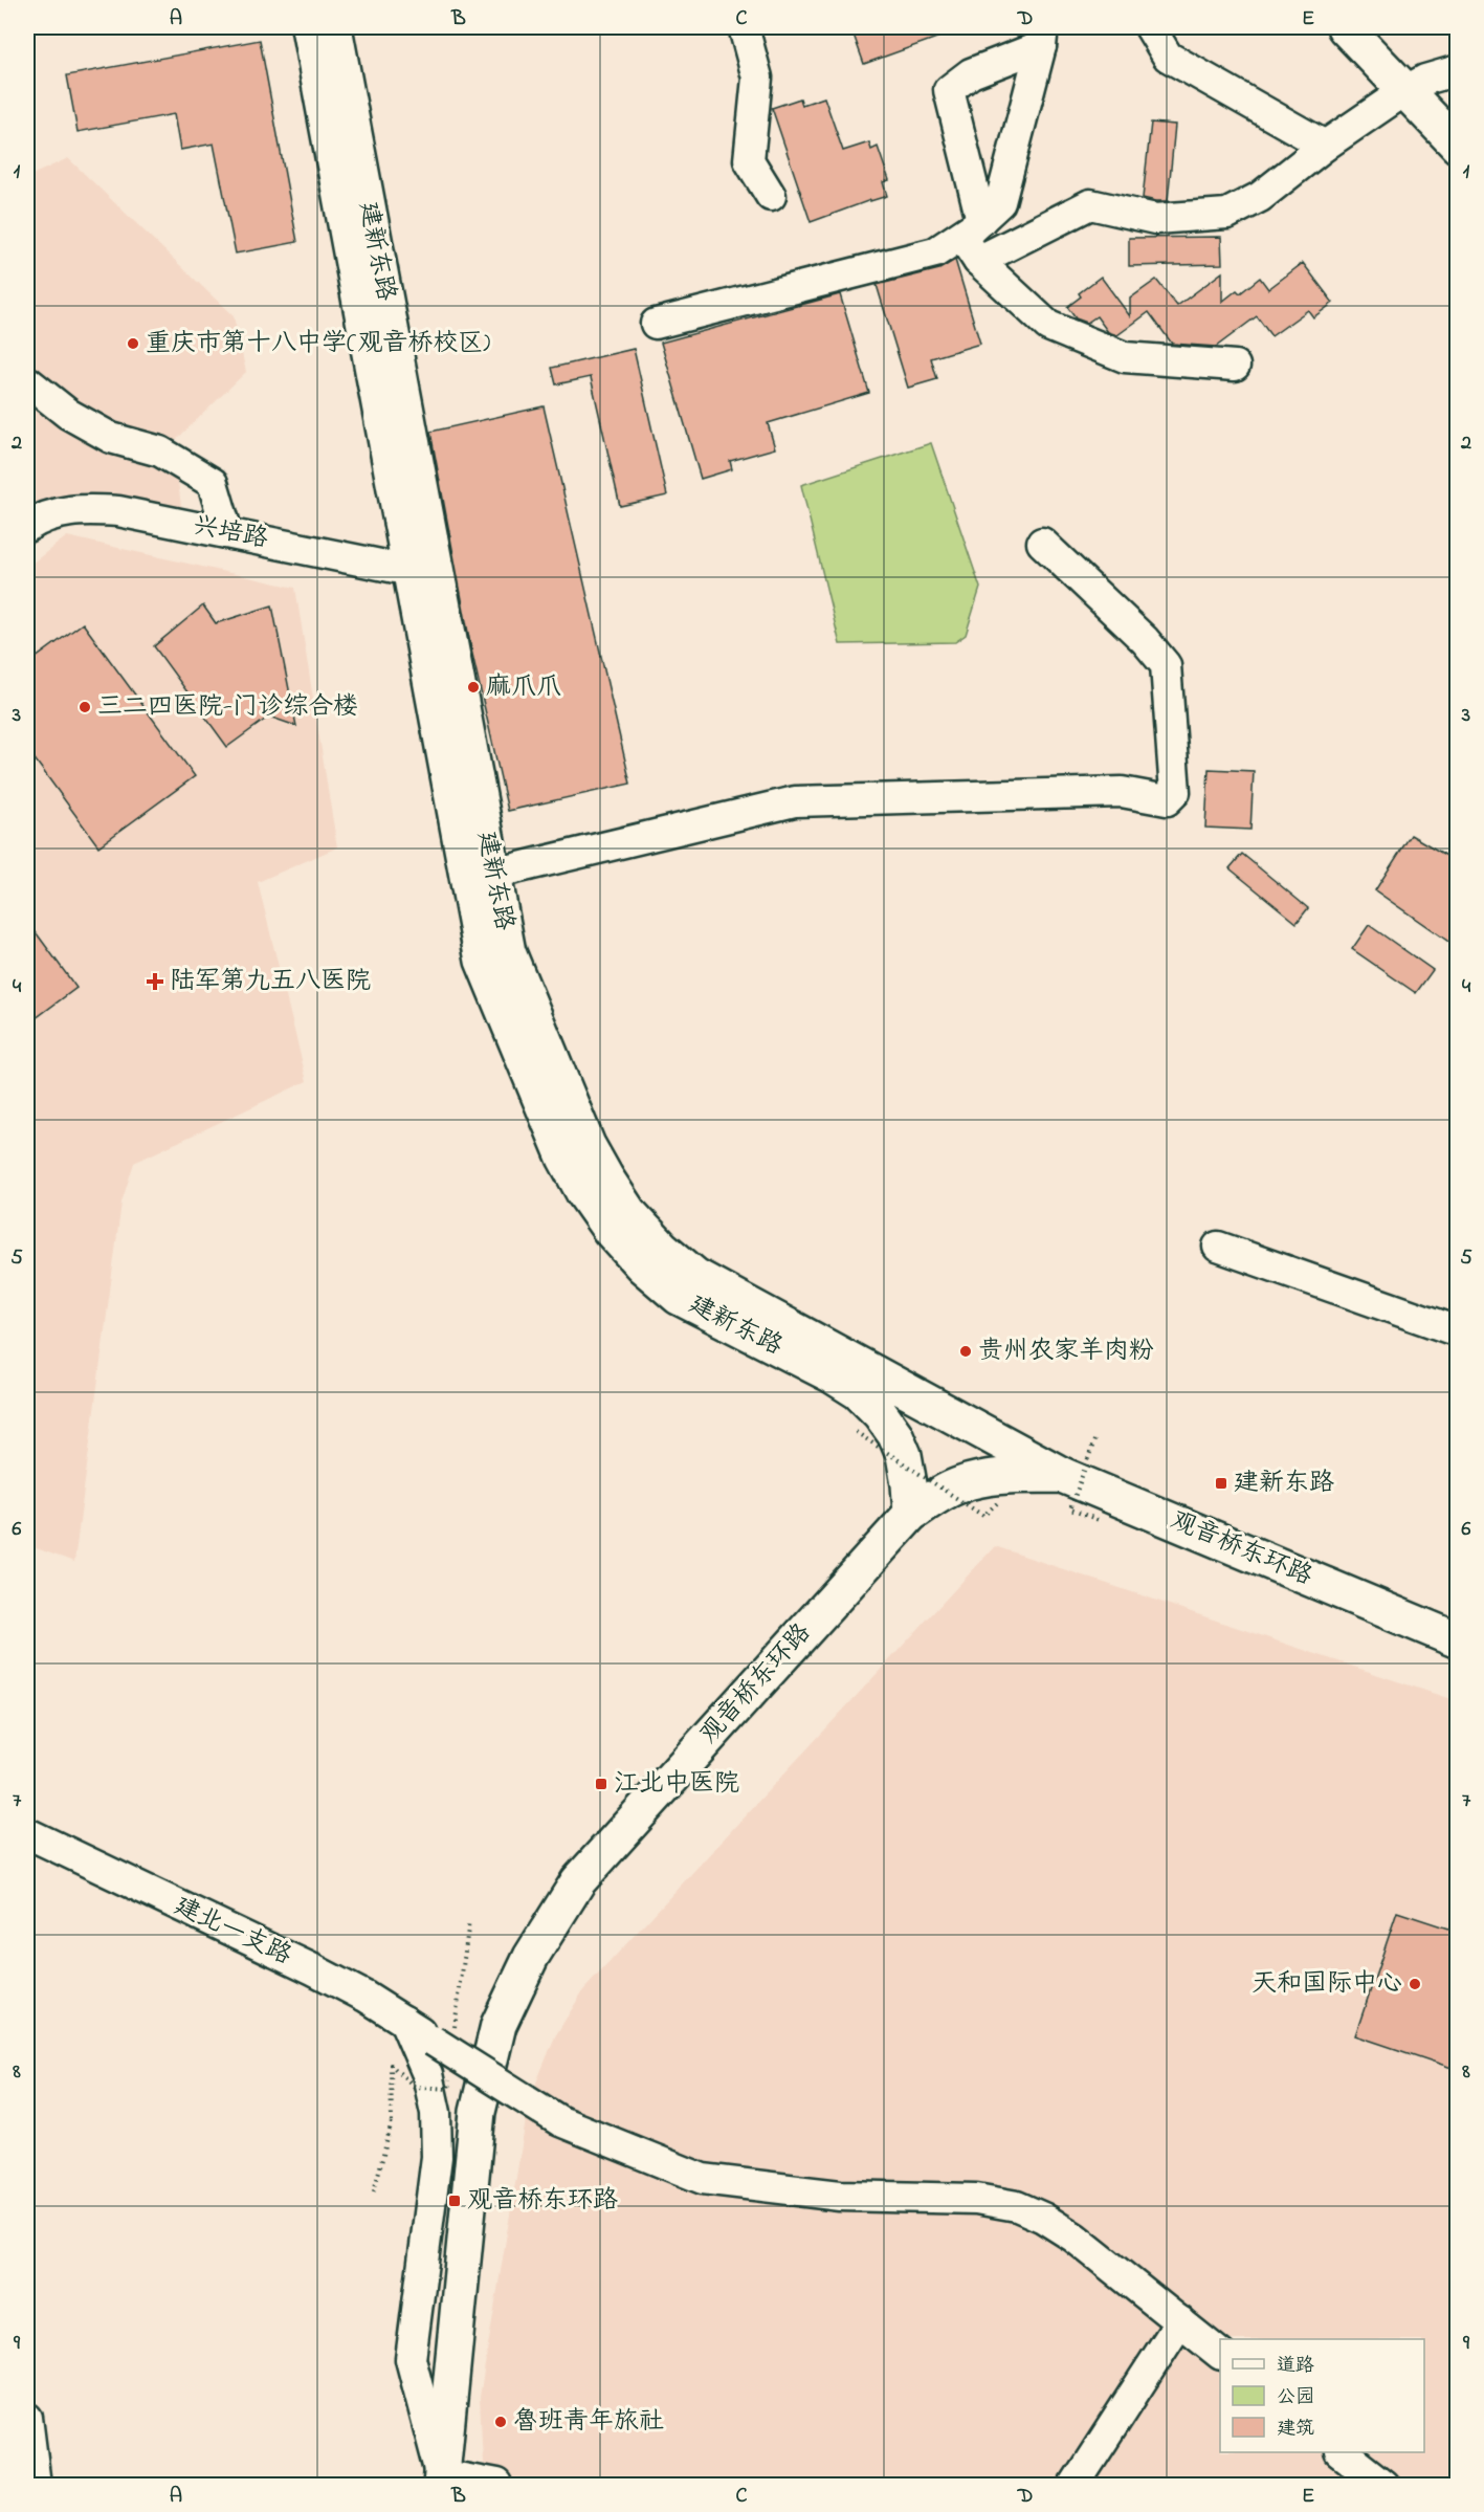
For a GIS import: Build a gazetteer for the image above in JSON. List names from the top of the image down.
{
  "streets": {
    "main road": ["建新东路", "观音桥东环路"],
    "street": ["兴培路", "建北一支路"]
  },
  "crossings": [
    ["建新东路", "兴培路"],
    ["建新东路", "观音桥东环路"]
  ],
  "places": {
    "other": [
      "重庆市第十八中学(观音桥校区)",
      "麻爪爪",
      "三二四医院-门诊综合楼",
      "贵州农家羊肉粉",
      "天和国际中心",
      "魯班青年旅社"
    ],
    "health": ["陆军第九五八医院"],
    "transit": ["建新东路", "江北中医院", "观音桥东环路"]
  },
  "legend": ["道路", "公园", "建筑"],
  "grid": {
    "columns": [
      "A",
      "B",
      "C",
      "D",
      "E"
    ],
    "rows": [
      "1",
      "2",
      "3",
      "4",
      "5",
      "6",
      "7",
      "8",
      "9"
    ]
  }
}
